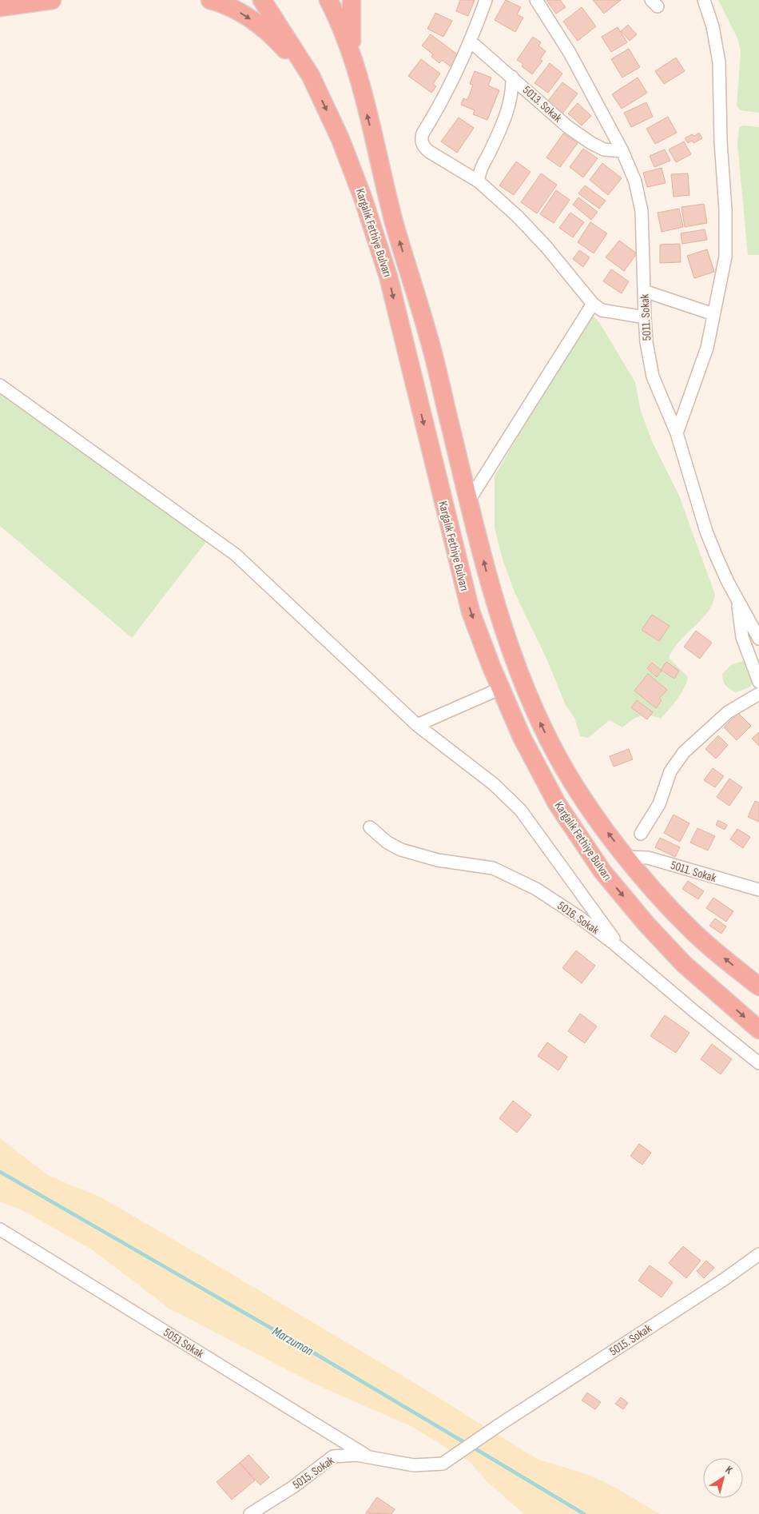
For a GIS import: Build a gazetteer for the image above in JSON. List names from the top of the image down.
{
  "streets": {
    "highway": ["Kargalık Fethiye Bulvarı"],
    "street": [
      "5013. Sokak",
      "5011. Sokak",
      "5016. Sokak",
      "5015. Sokak",
      "5051 Sokak"
    ]
  },
  "crossings": [
    ["5013. Sokak", "5011. Sokak"],
    ["Kargalık Fethiye Bulvarı", "5011. Sokak"],
    ["5015. Sokak", "5051 Sokak"]
  ],
  "water": ["Marzuman"],
  "north": "top right"
}
